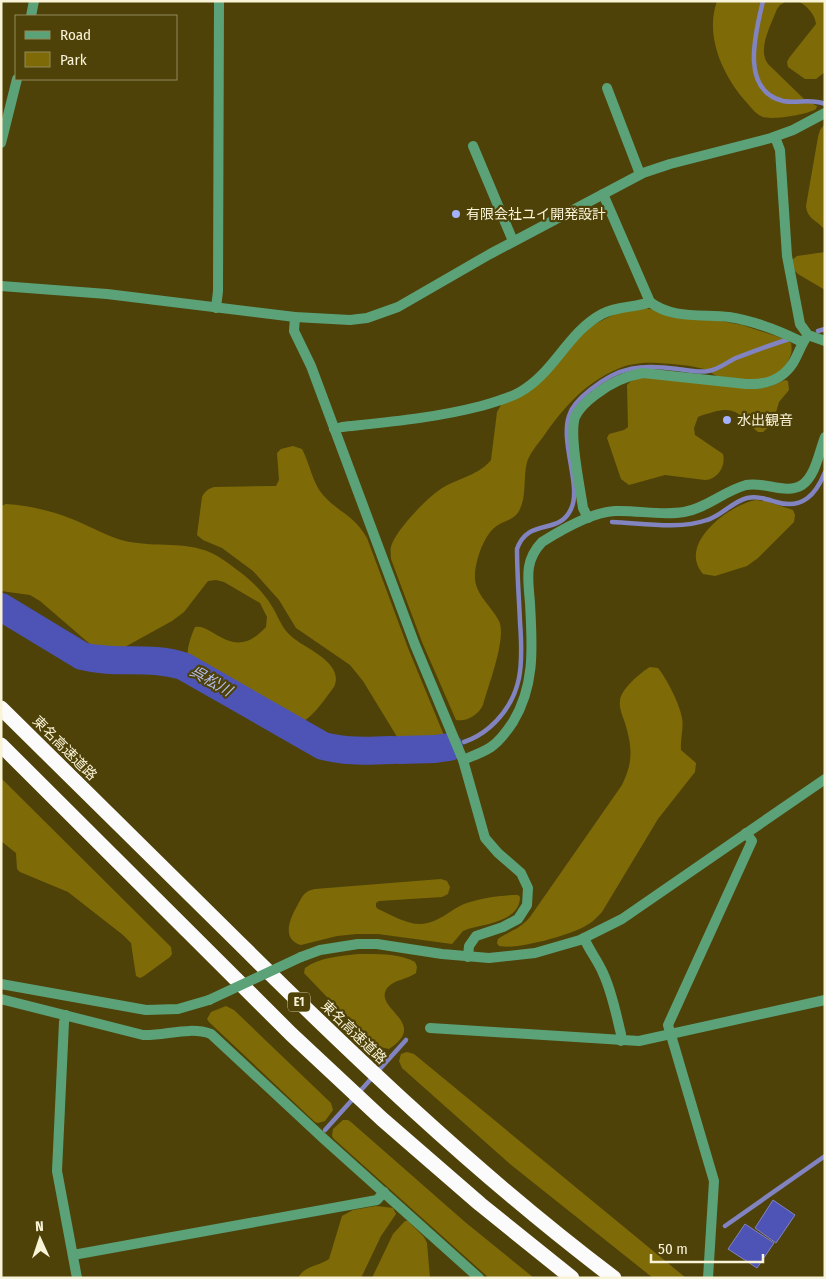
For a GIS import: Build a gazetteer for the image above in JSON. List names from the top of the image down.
{
  "streets": {
    "highway": ["東名高速道路", "E1"]
  },
  "water": ["呉松川"],
  "places": ["有限会社ユイ開発設計", "水出観音"],
  "legend": ["Road", "Park"],
  "scale_bar": "50 m",
  "north": "top"
}
